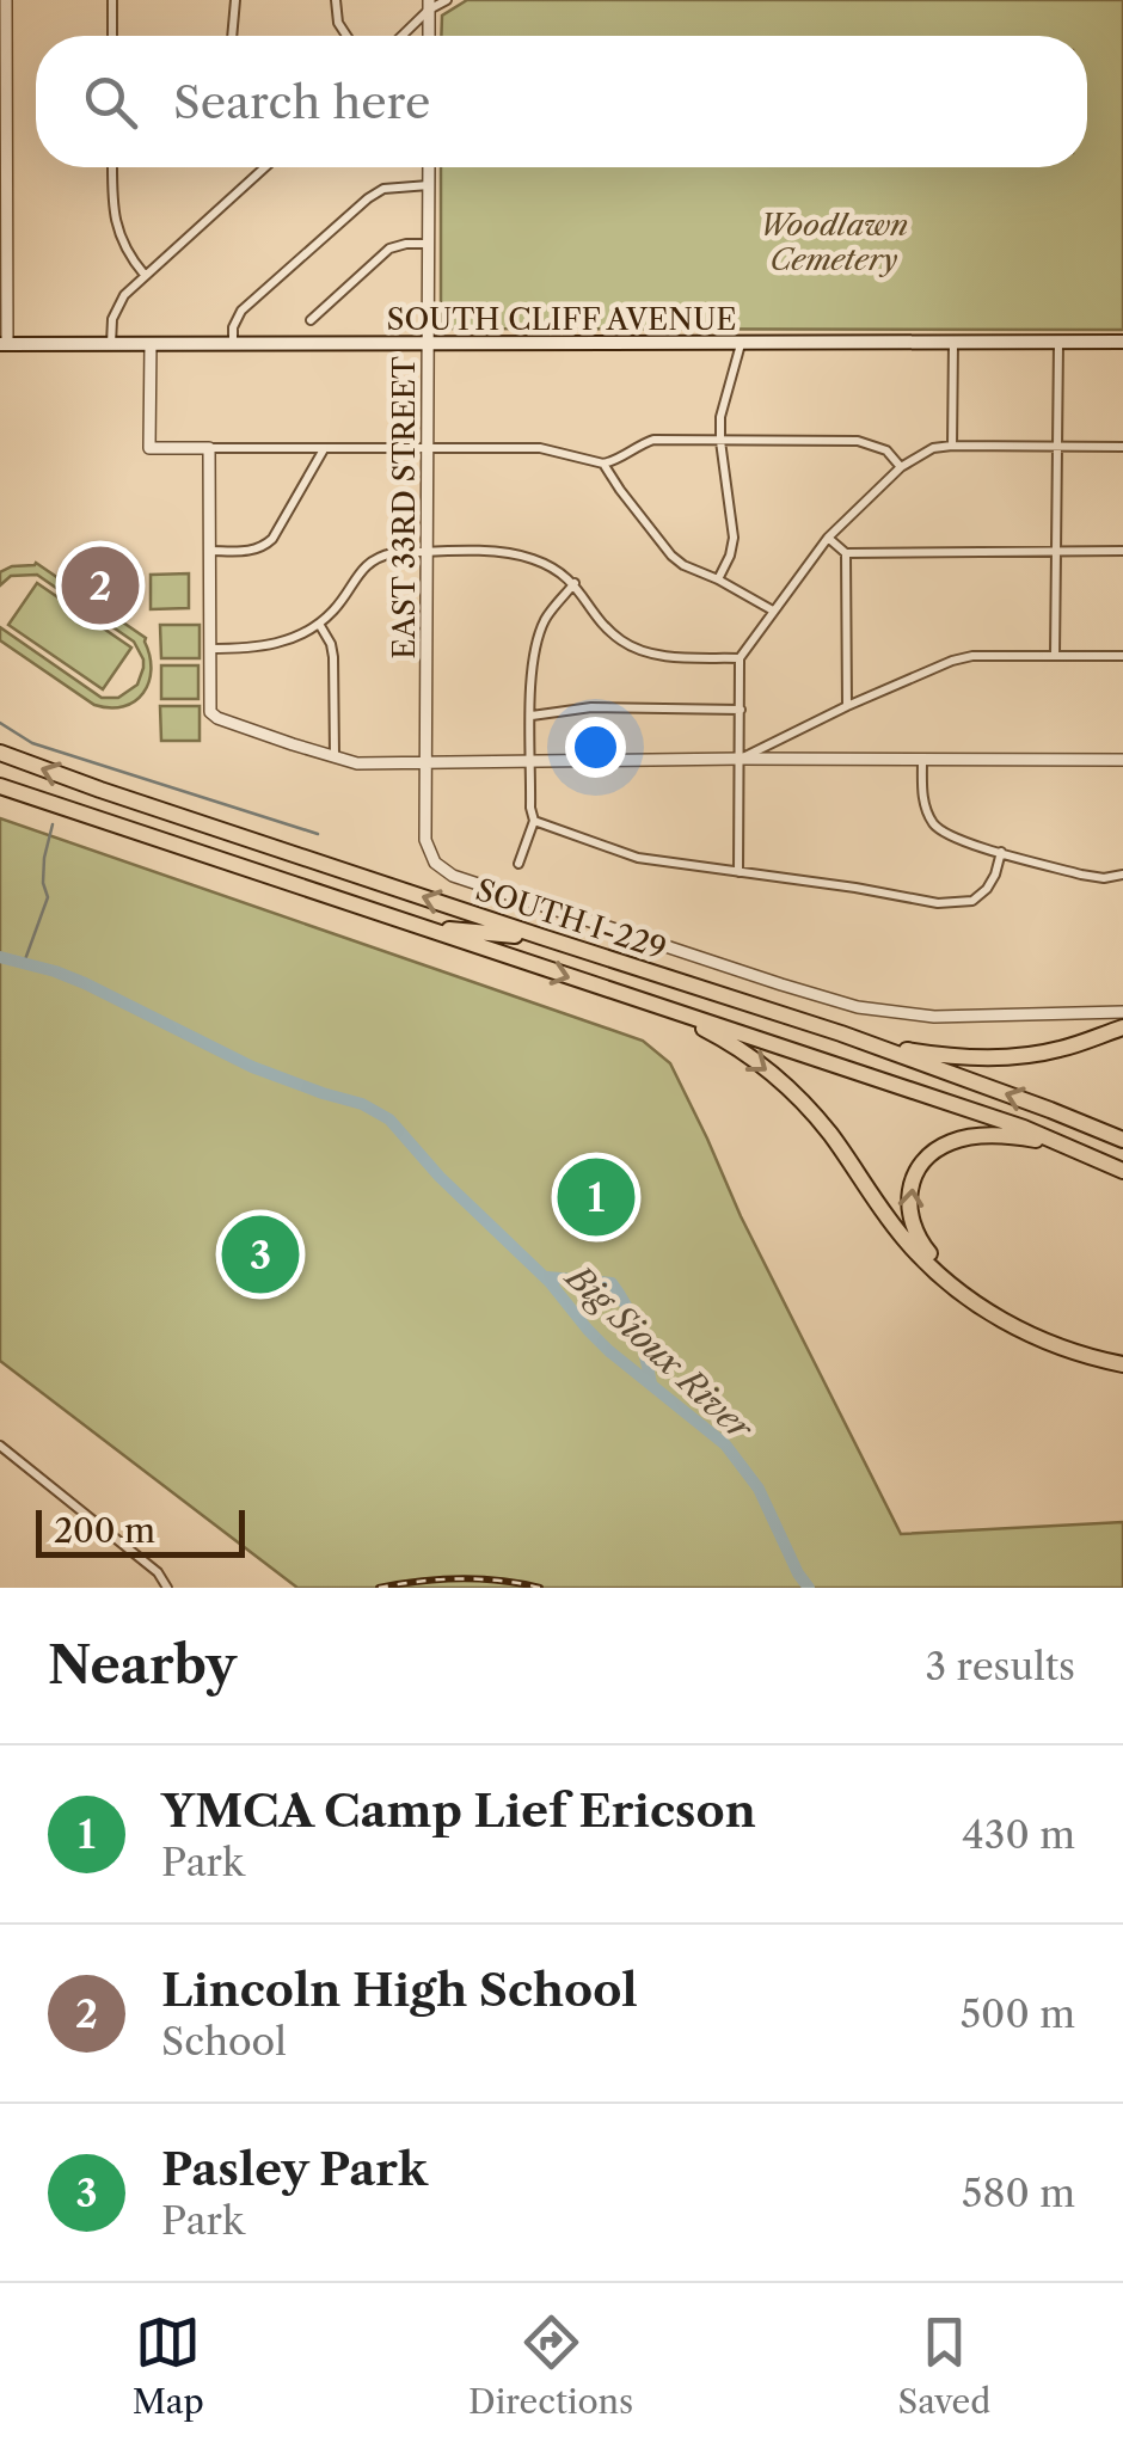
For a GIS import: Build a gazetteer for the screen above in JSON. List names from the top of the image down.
{
  "streets": {
    "highway": ["SOUTH I-229"],
    "main road": ["SOUTH CLIFF AVENUE"],
    "street": ["EAST 33RD STREET"]
  },
  "crossings": [
    ["SOUTH CLIFF AVENUE", "EAST 33RD STREET"]
  ],
  "water": ["Big Sioux River"],
  "parks": ["Woodlawn Cemetery"],
  "scale_bar": "200 m",
  "page": {
    "search": "Search here",
    "pins": ["2", "1", "3"],
    "scale": "200 m",
    "heading": ["Nearby", "3 results"],
    "list": [
      {
        "mark": "1",
        "name": "YMCA Camp Lief Ericson",
        "note": "Park",
        "value": "430 m"
      },
      {
        "mark": "2",
        "name": "Lincoln High School",
        "note": "School",
        "value": "500 m"
      },
      {
        "mark": "3",
        "name": "Pasley Park",
        "note": "Park",
        "value": "580 m"
      }
    ],
    "nav": ["Map", "Directions", "Saved"]
  }
}
